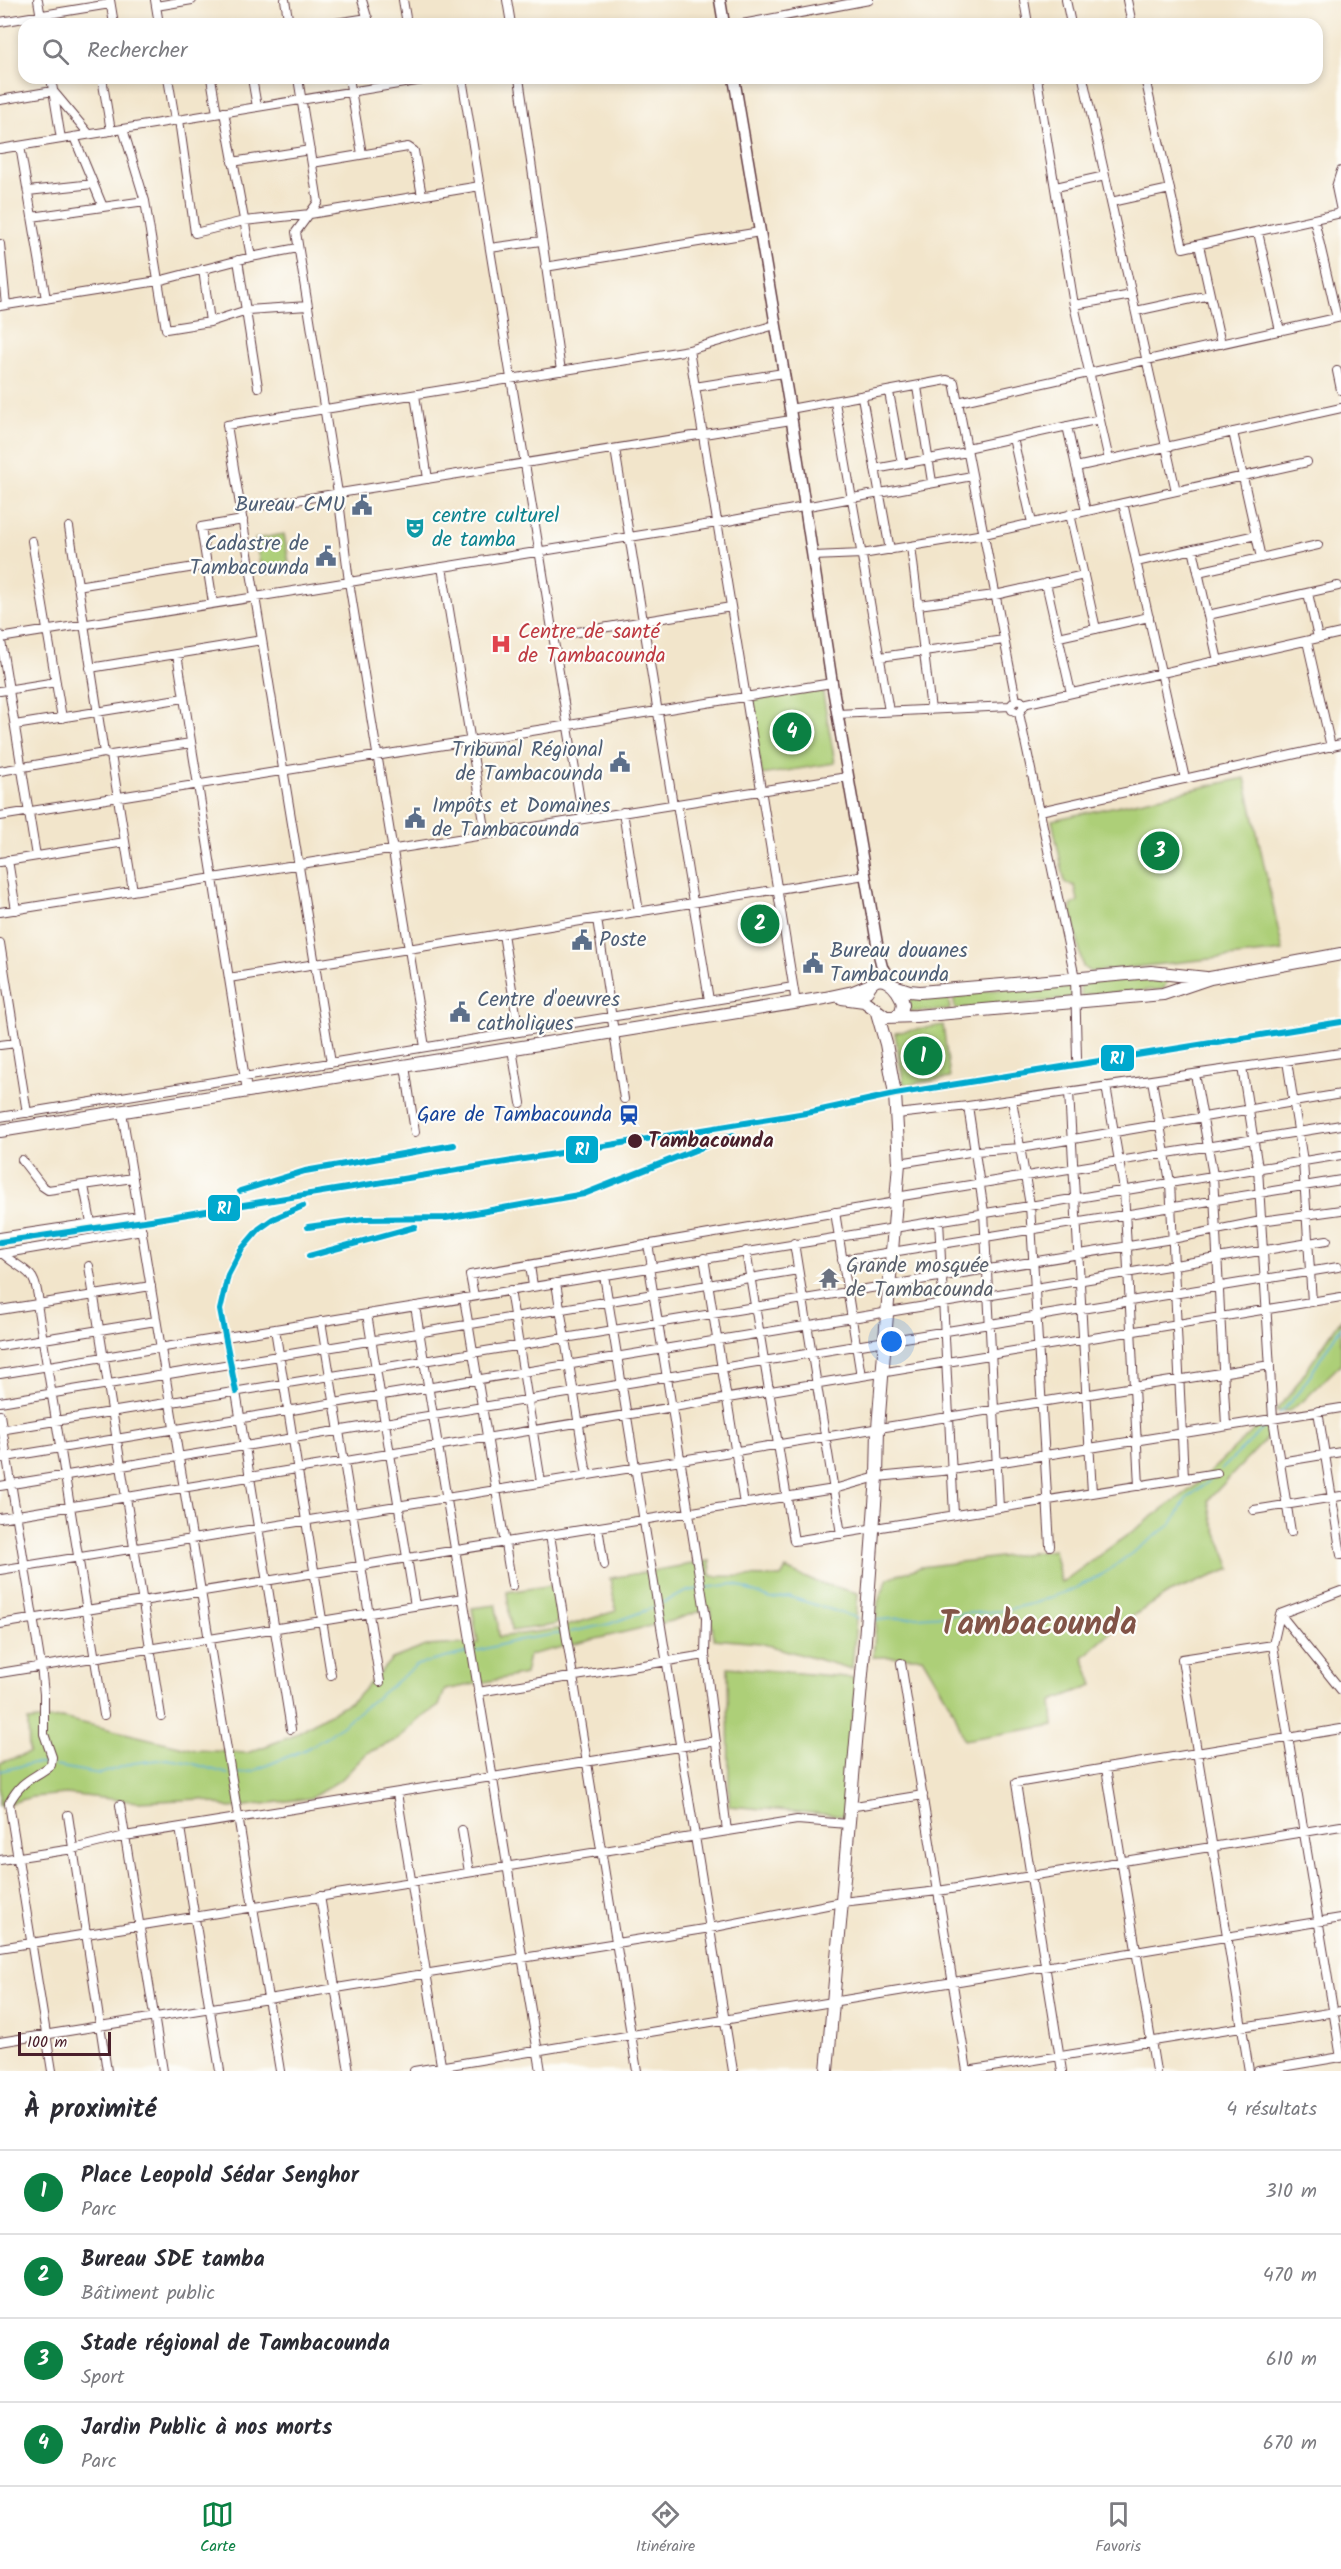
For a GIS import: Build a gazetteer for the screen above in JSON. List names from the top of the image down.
{
  "districts": ["Tambacounda"],
  "places": {
    "public building": [
      "Bureau CMU",
      "Cadastre de Tambacounda",
      "Tribunal Régional de Tambacounda",
      "Impôts et Domaines de Tambacounda",
      "Poste",
      "Bureau douanes Tambacounda",
      "Centre d'oeuvres catholiques"
    ],
    "theatre": ["centre culturel de tamba"],
    "hospital": ["Centre de santé de Tambacounda"],
    "station": ["Gare de Tambacounda"],
    "other": ["Tambacounda"],
    "temple": ["Grande mosquée de Tambacounda"]
  },
  "lines": ["transit line R1"],
  "scale_bar": "100 m",
  "page": {
    "search": "Rechercher",
    "pins": [
      "4",
      "3",
      "2",
      "1"
    ],
    "scale": "100 m",
    "heading": ["À proximité", "4 résultats"],
    "list": [
      {
        "mark": "1",
        "name": "Place Leopold Sédar Senghor",
        "note": "Parc",
        "value": "310 m"
      },
      {
        "mark": "2",
        "name": "Bureau SDE tamba",
        "note": "Bâtiment public",
        "value": "470 m"
      },
      {
        "mark": "3",
        "name": "Stade régional de Tambacounda",
        "note": "Sport",
        "value": "610 m"
      },
      {
        "mark": "4",
        "name": "Jardin Public à nos morts",
        "note": "Parc",
        "value": "670 m"
      }
    ],
    "nav": ["Carte", "Itinéraire", "Favoris"]
  }
}
